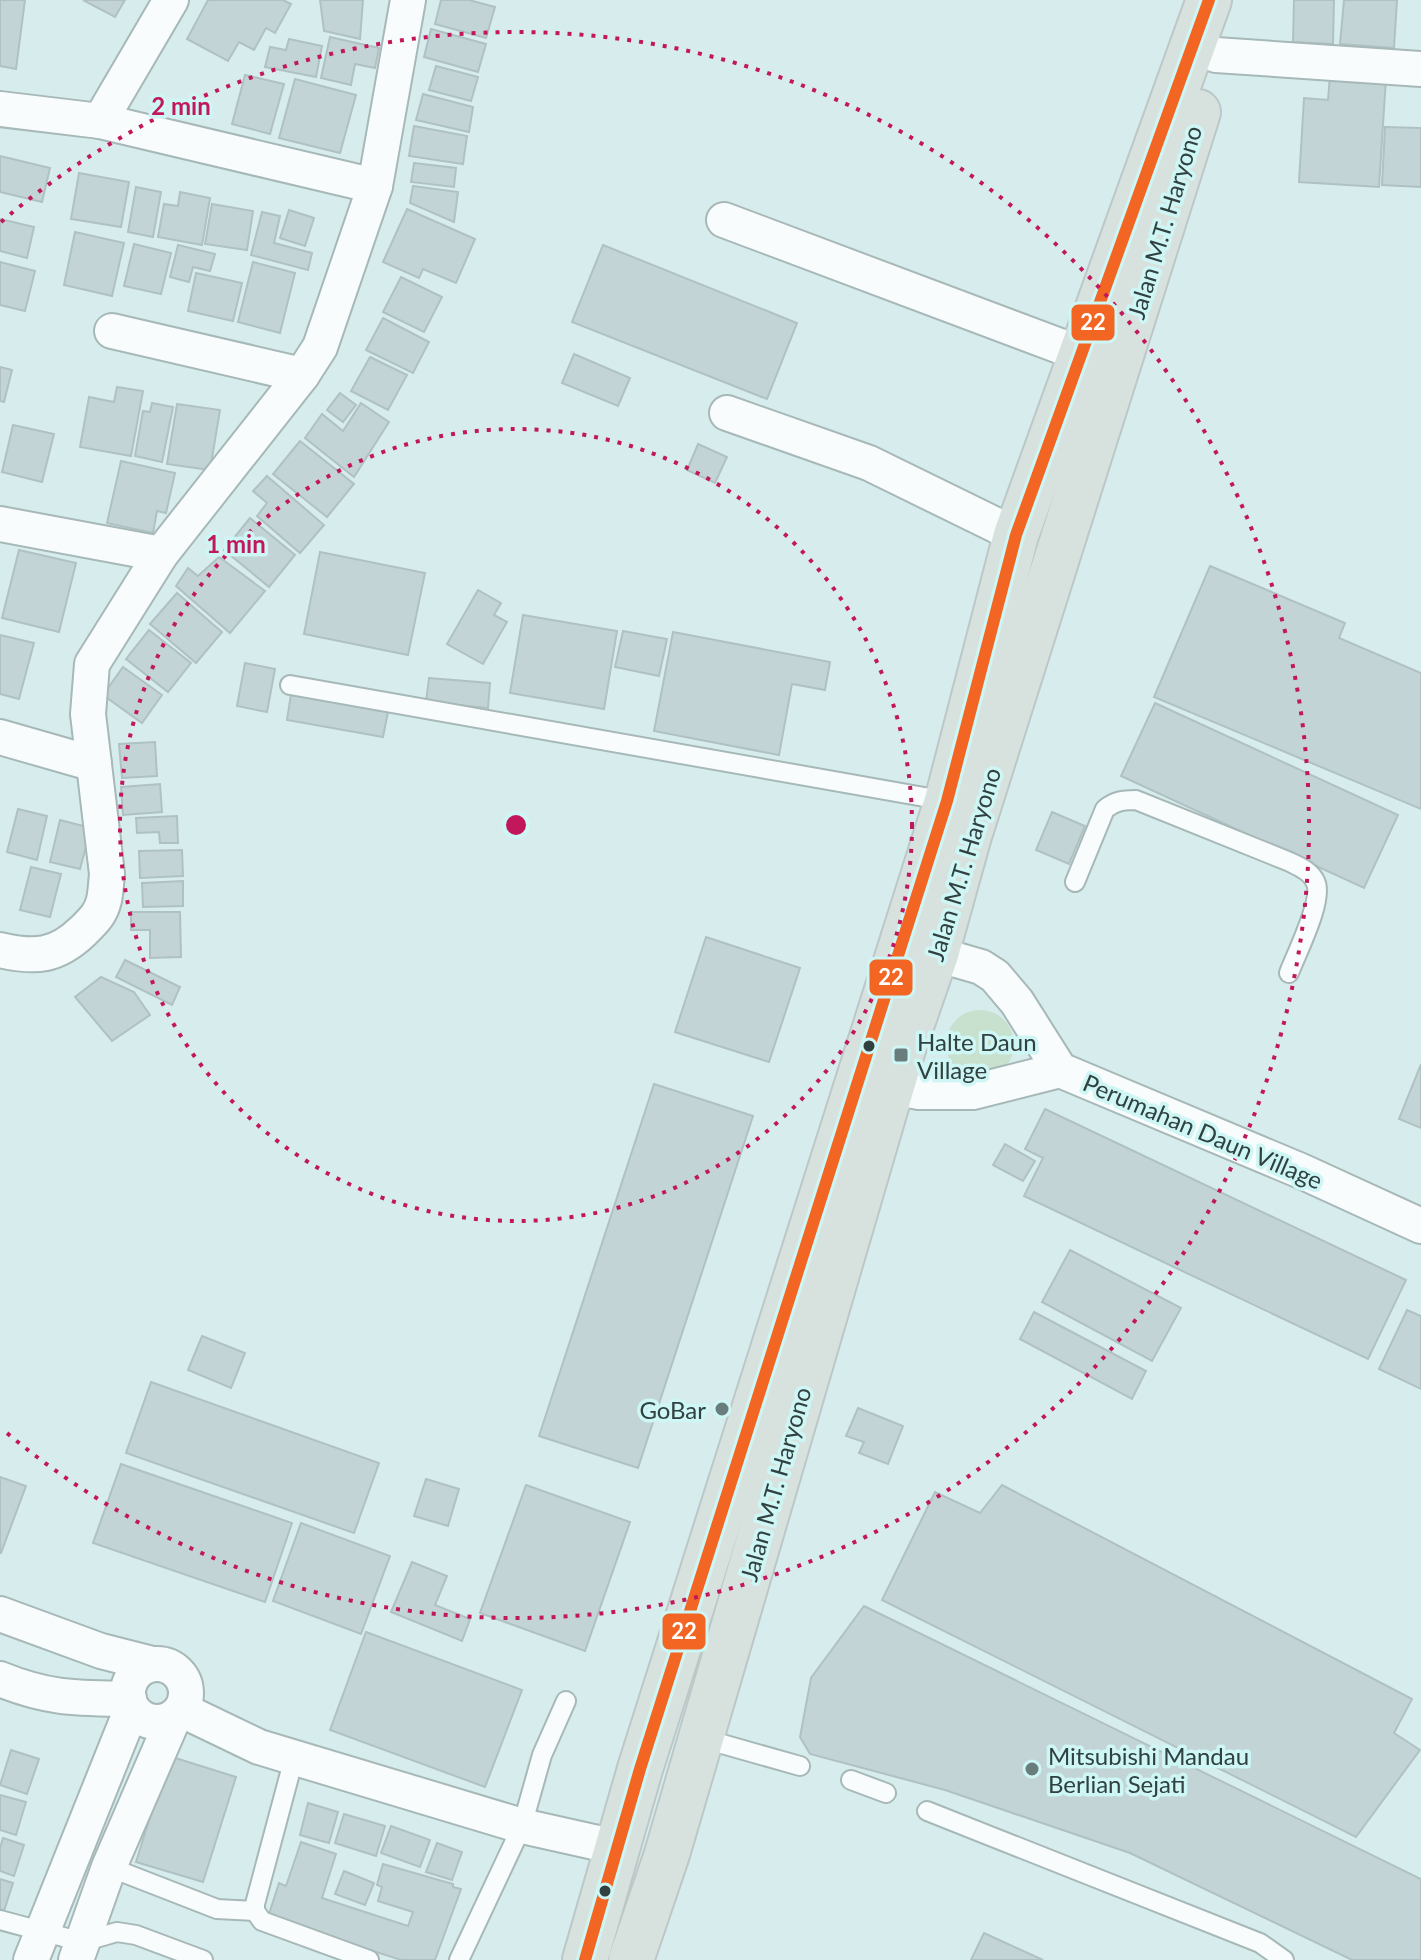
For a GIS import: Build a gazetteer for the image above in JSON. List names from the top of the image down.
{
  "streets": {
    "main road": ["Jalan M.T. Haryono"],
    "street": ["Perumahan Daun Village"]
  },
  "crossings": [
    ["Jalan M.T. Haryono", "Perumahan Daun Village"]
  ],
  "places": {
    "transit": ["Halte Daun Village"],
    "other": ["GoBar", "Mitsubishi Mandau Berlian Sejati"]
  },
  "lines": ["transit line 22"],
  "rings": ["2 min", "1 min"]
}
